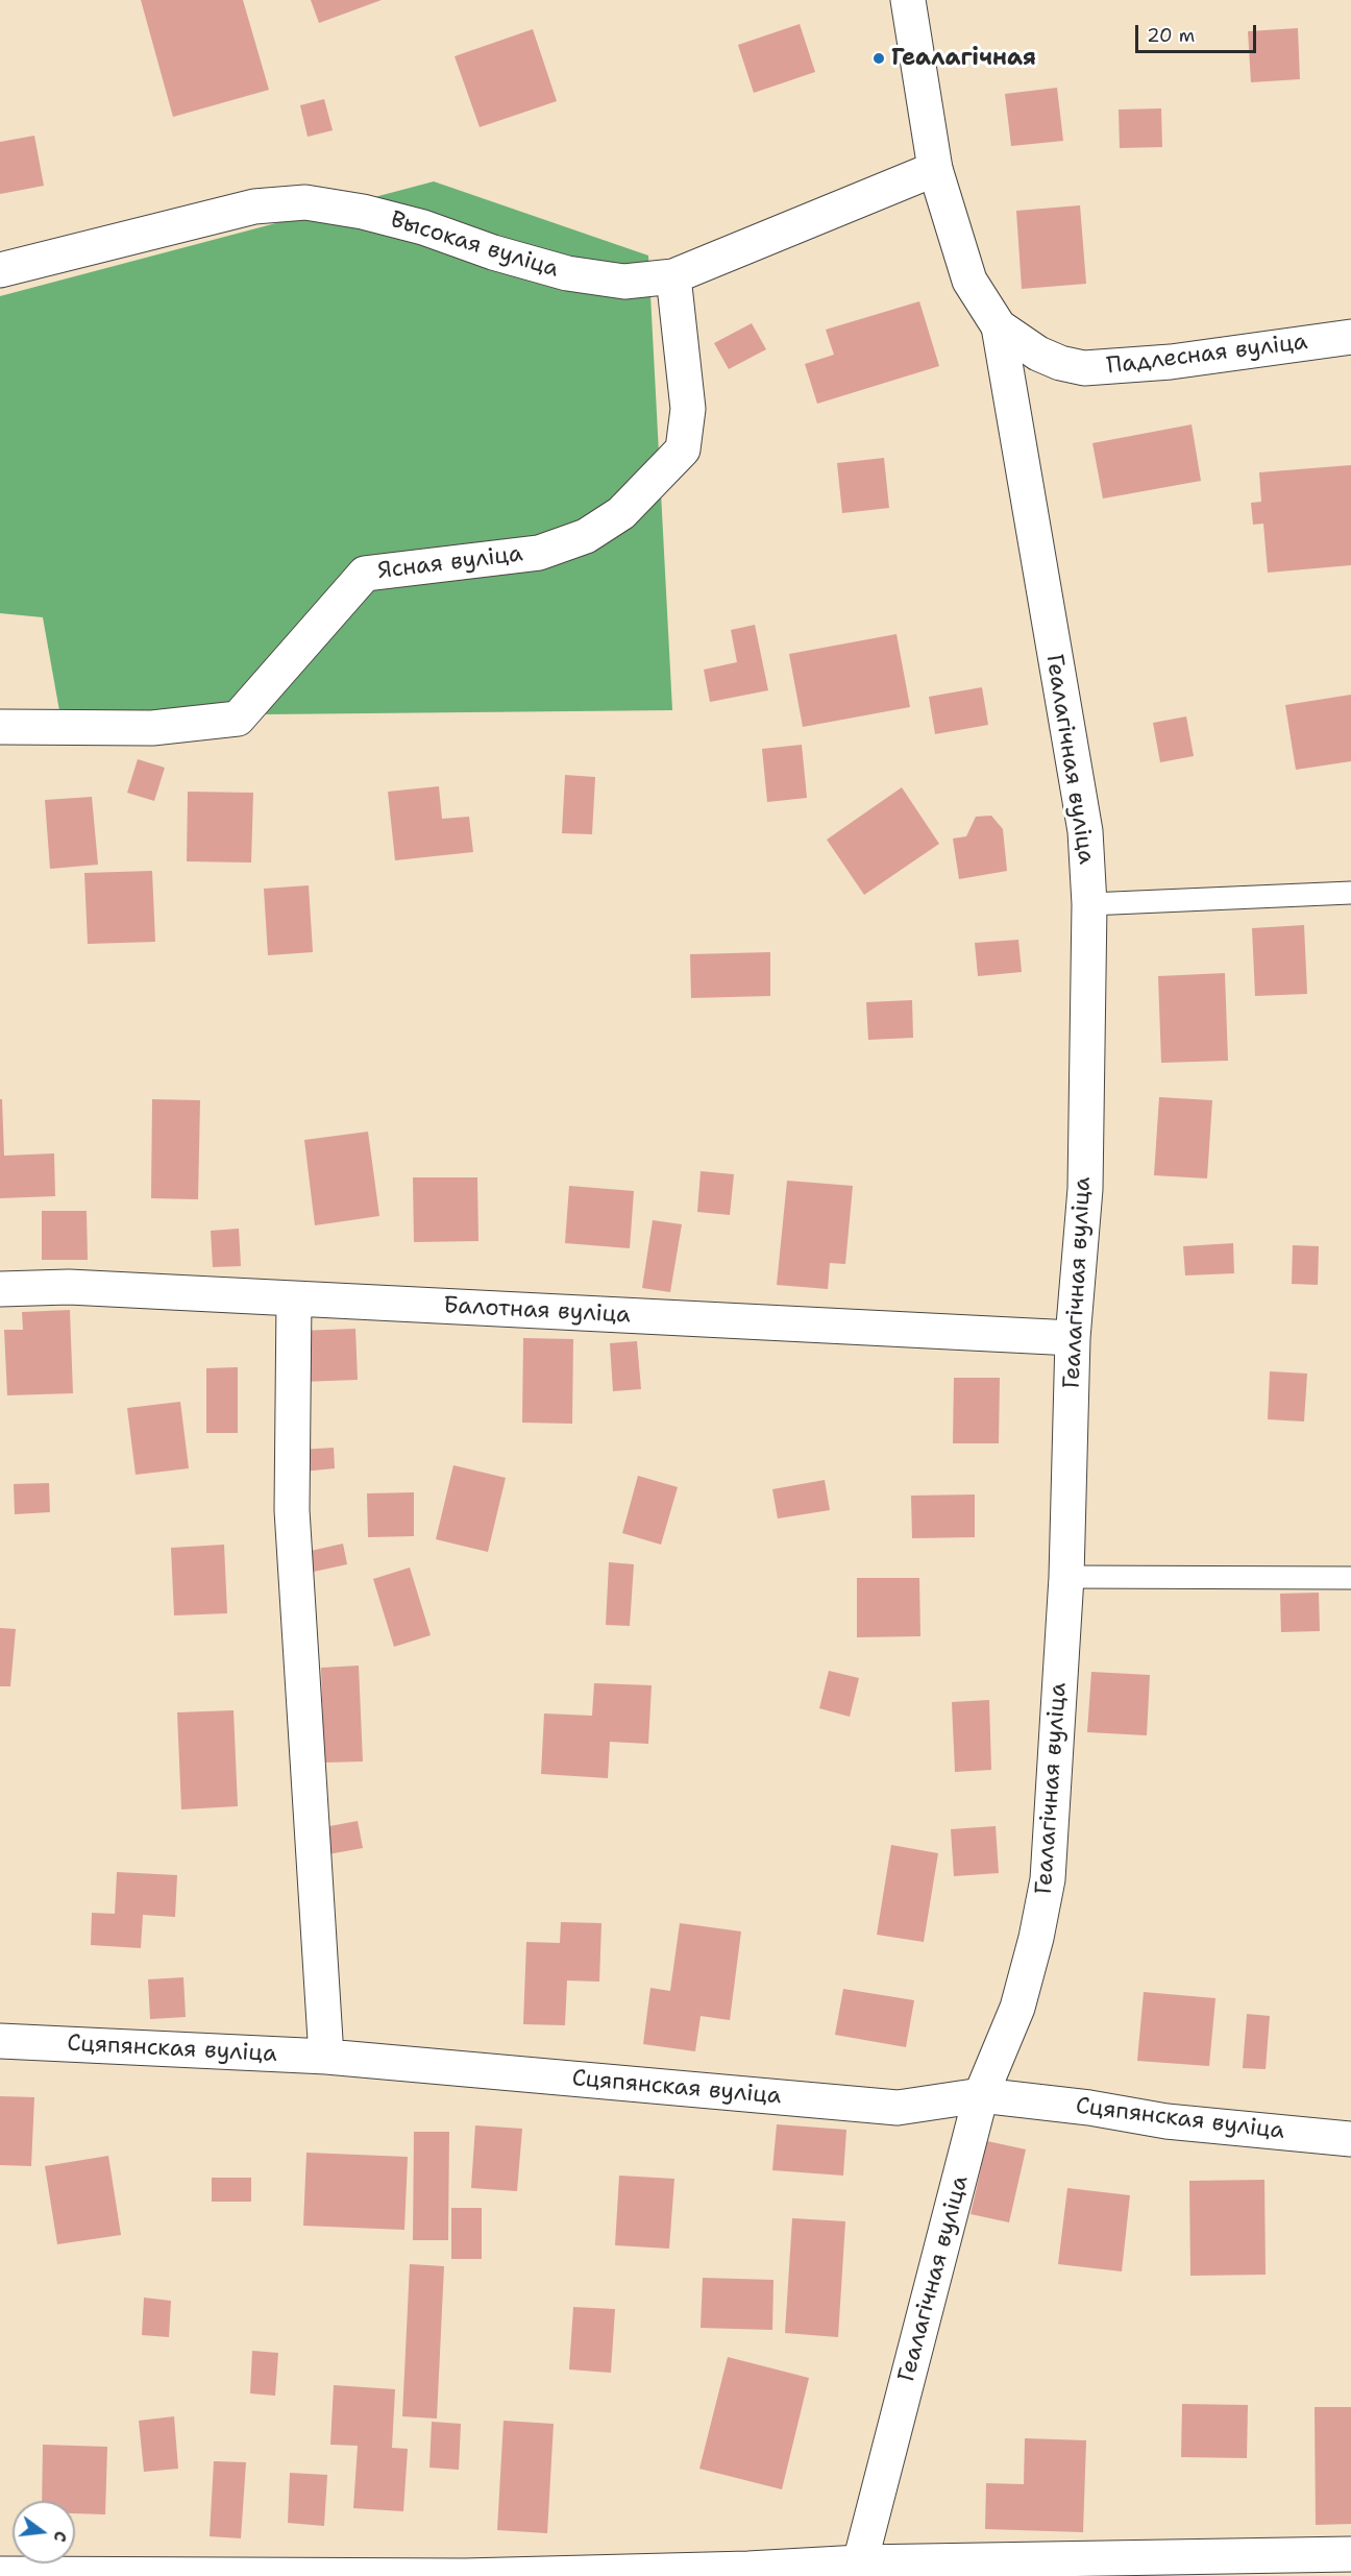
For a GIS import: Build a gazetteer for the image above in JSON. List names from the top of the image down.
{
  "streets": {
    "street": [
      "Высокая вуліца",
      "Падлесная вуліца",
      "Ясная вуліца",
      "Геалагічная вуліца",
      "Балотная вуліца",
      "Сцяпянская вуліца"
    ]
  },
  "crossings": [
    ["Высокая вуліца", "Ясная вуліца"],
    ["Высокая вуліца", "Геалагічная вуліца"],
    ["Падлесная вуліца", "Геалагічная вуліца"],
    ["Геалагічная вуліца", "Балотная вуліца"],
    ["Геалагічная вуліца", "Сцяпянская вуліца"]
  ],
  "places": ["Геалагічная"],
  "scale_bar": "20 m",
  "north": "right"
}
